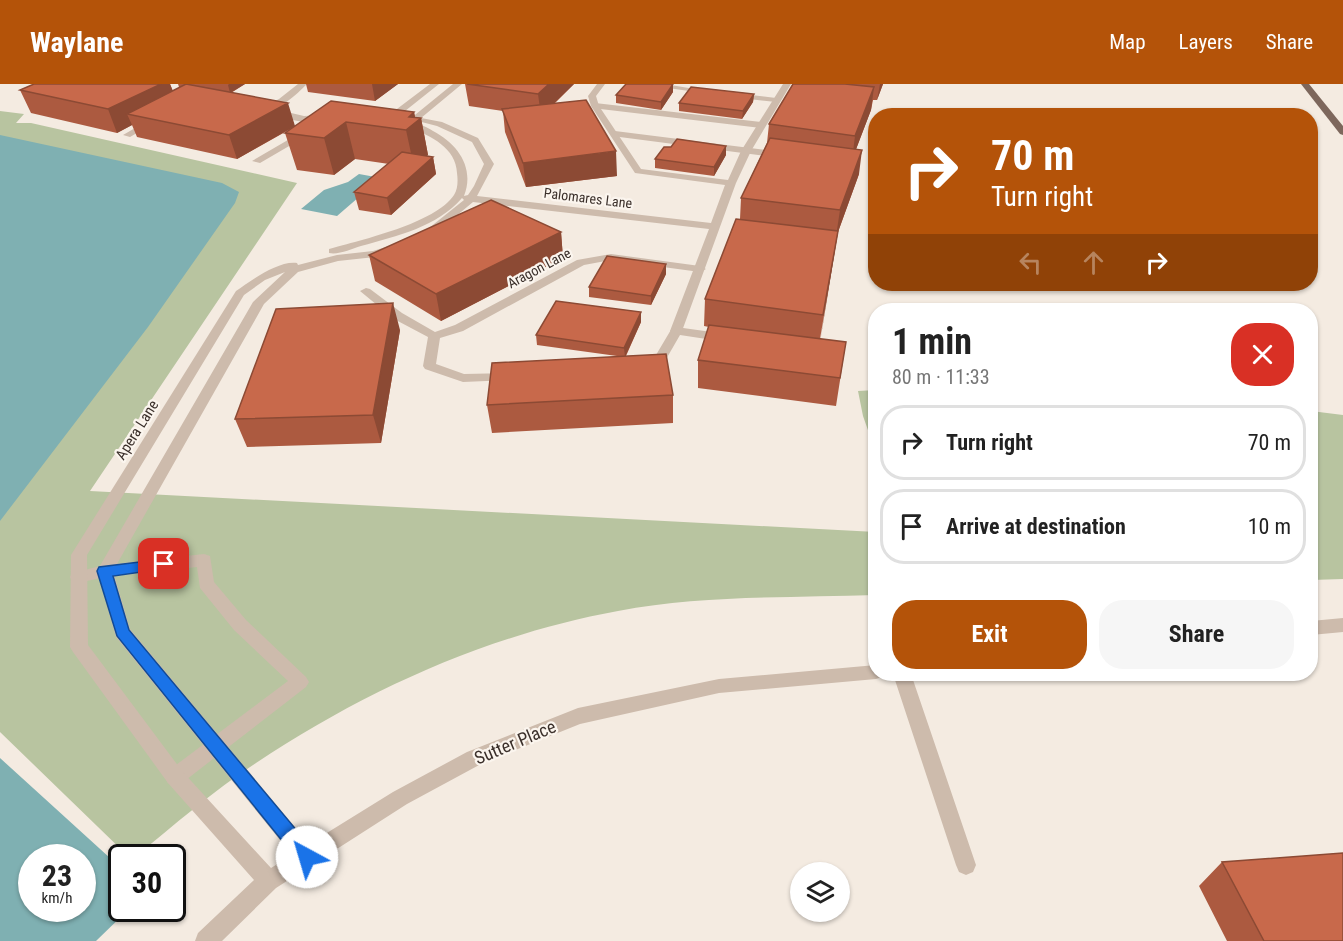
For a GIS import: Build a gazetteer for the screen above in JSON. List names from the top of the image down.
{
  "streets": {
    "street": [
      "Palomares Lane",
      "Aragon Lane",
      "Apera Lane",
      "Sutter Place"
    ]
  },
  "crossings": [
    ["Palomares Lane", "Apera Lane"],
    ["Apera Lane", "Sutter Place"]
  ],
  "page": {
    "header": "Waylane",
    "nav": ["Map", "Layers", "Share"],
    "turn": ["70 m", "Turn right"],
    "heading": ["1 min", "80 m · 11:33"],
    "list": [
      {
        "name": "Turn right",
        "value": "70 m"
      },
      {
        "name": "Arrive at destination",
        "value": "10 m"
      }
    ],
    "buttons": ["Exit", "Share"],
    "speed": "23 km/h",
    "limit": "30"
  }
}
